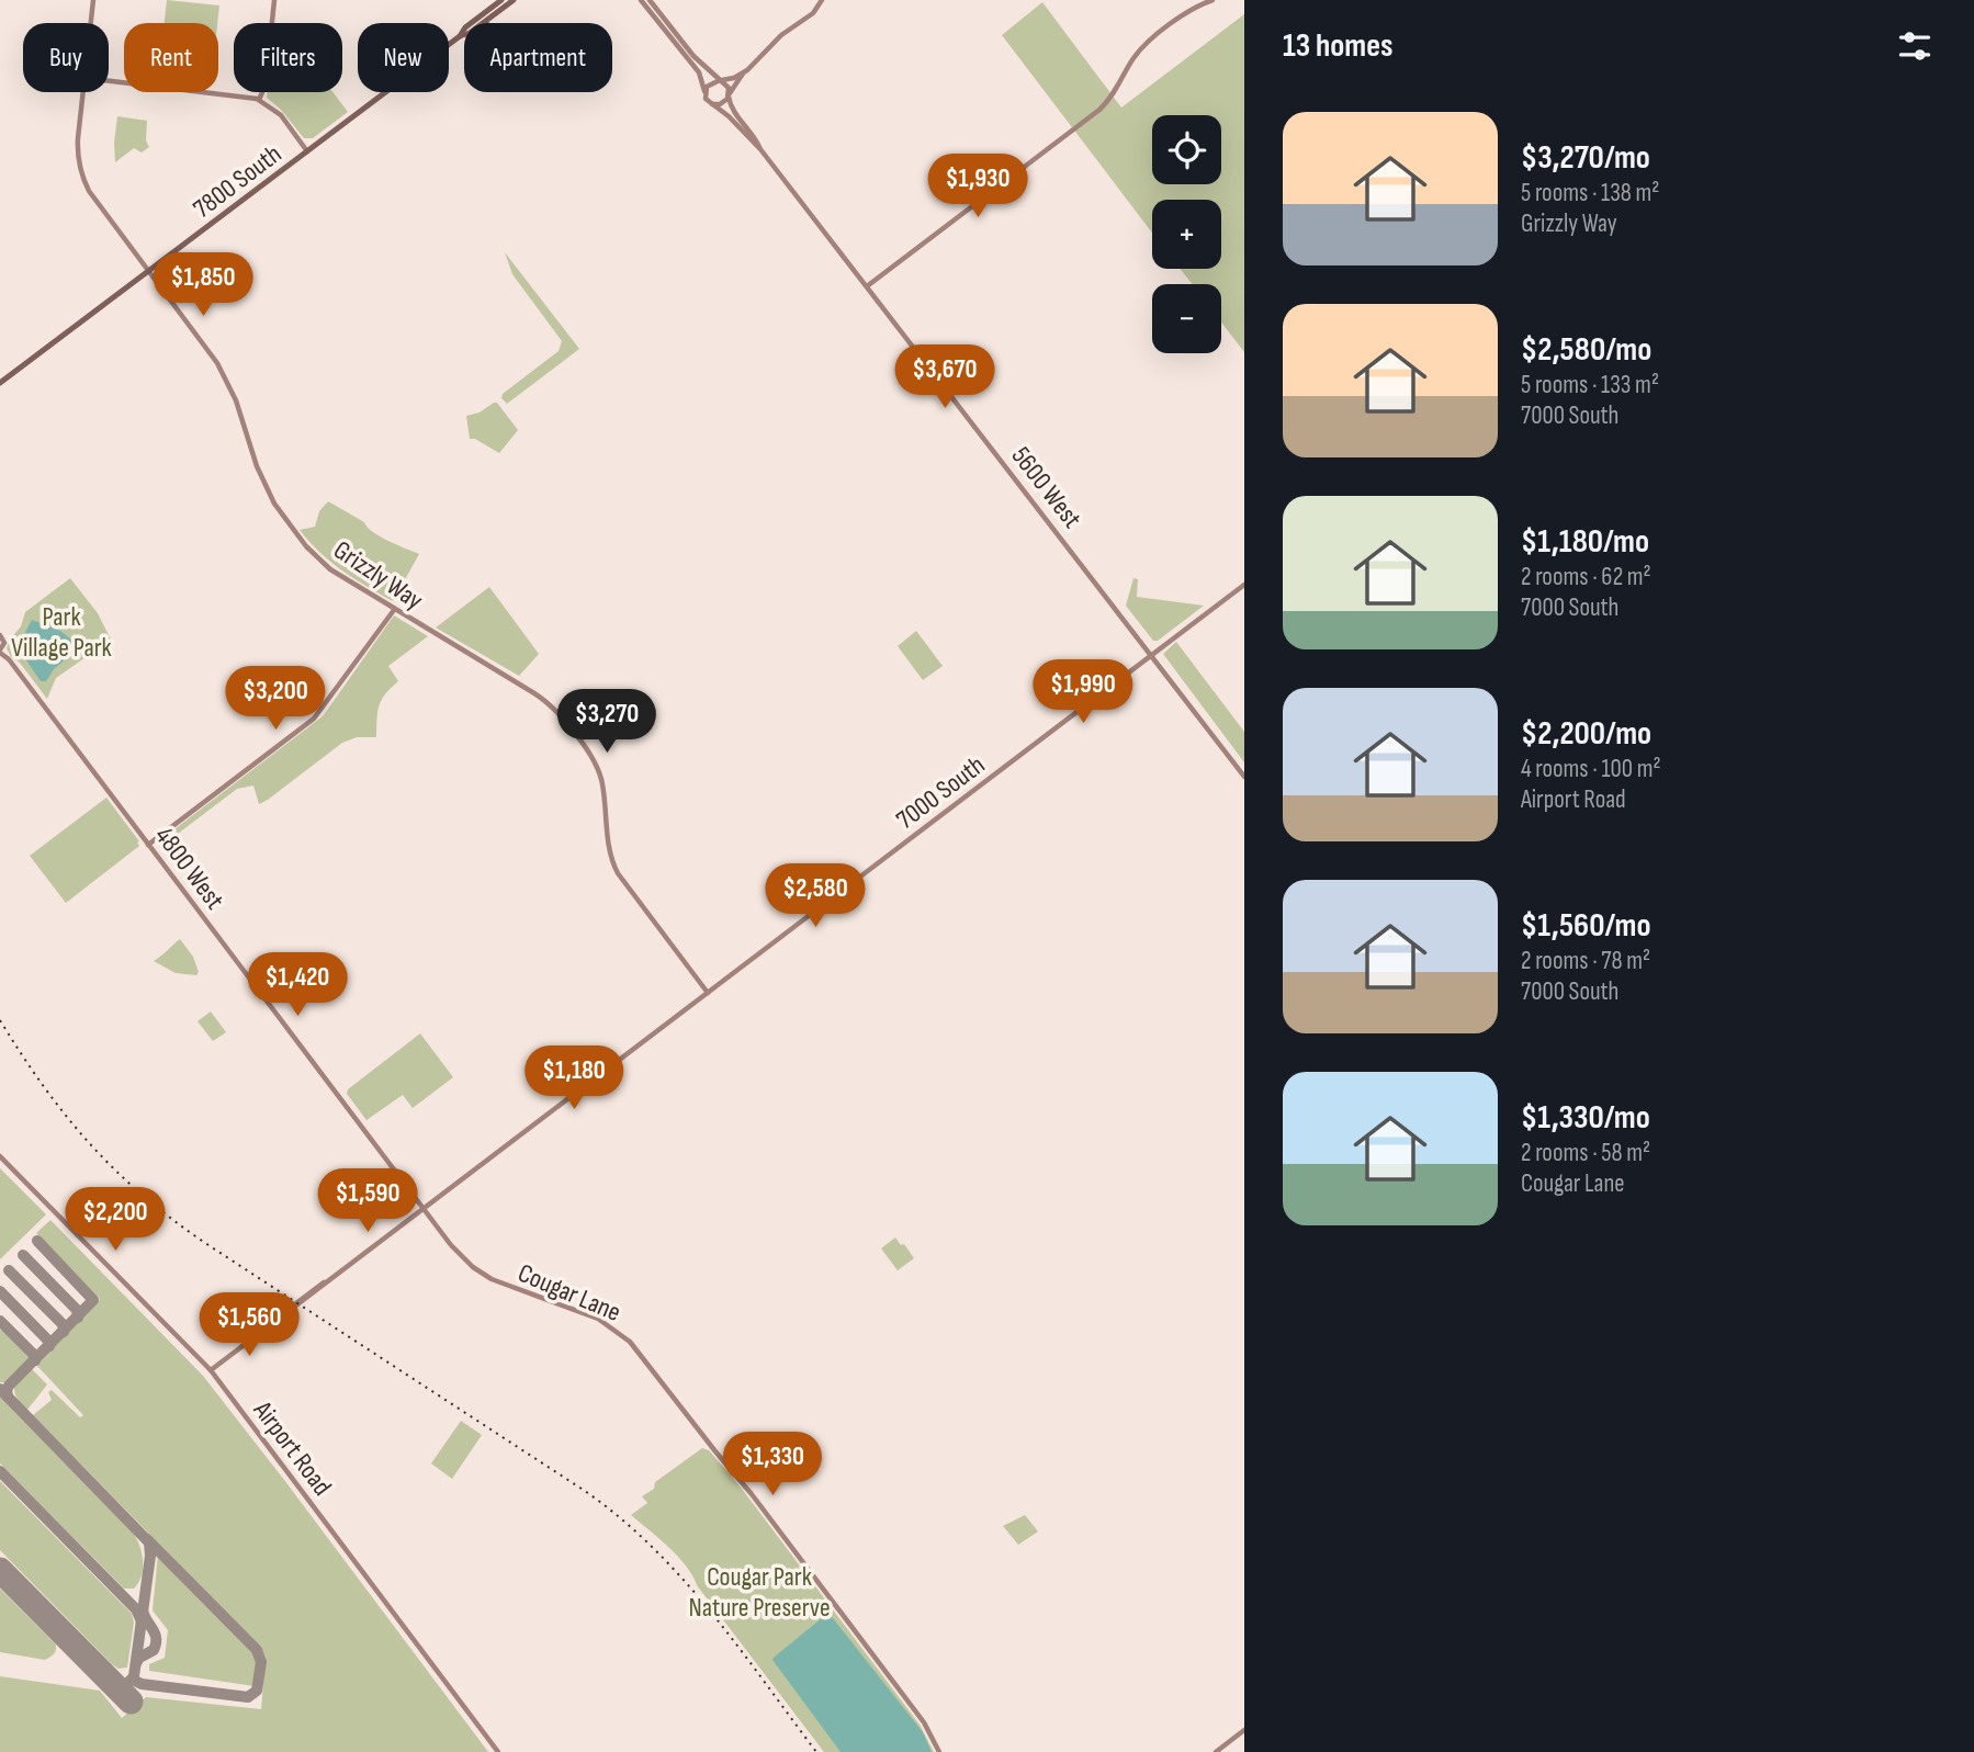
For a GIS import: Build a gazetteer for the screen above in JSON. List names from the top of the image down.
{
  "streets": {
    "main road": ["7800 South"],
    "street": [
      "5600 West",
      "Grizzly Way",
      "7000 South",
      "4800 West",
      "Cougar Lane",
      "Airport Road"
    ]
  },
  "crossings": [
    ["7800 South", "Grizzly Way"],
    ["5600 West", "7000 South"],
    ["Grizzly Way", "7000 South"],
    ["7000 South", "4800 West"],
    ["7000 South", "Cougar Lane"],
    ["7000 South", "Airport Road"],
    ["4800 West", "Cougar Lane"]
  ],
  "parks": ["Park Village Park", "Cougar Park Nature Preserve"],
  "page": {
    "heading": "13 homes",
    "chip": [
      "Buy",
      "Rent",
      "Filters",
      "New",
      "Apartment"
    ],
    "list": [
      {
        "name": "$3,270/mo",
        "note": "5 rooms · 138 m² · Grizzly Way"
      },
      {
        "name": "$2,580/mo",
        "note": "5 rooms · 133 m² · 7000 South"
      },
      {
        "name": "$1,180/mo",
        "note": "2 rooms · 62 m² · 7000 South"
      },
      {
        "name": "$2,200/mo",
        "note": "4 rooms · 100 m² · Airport Road"
      },
      {
        "name": "$1,560/mo",
        "note": "2 rooms · 78 m² · 7000 South"
      },
      {
        "name": "$1,330/mo",
        "note": "2 rooms · 58 m² · Cougar Lane"
      }
    ],
    "map_buttons": ["+", "−"],
    "price": [
      "$1,930",
      "$1,850",
      "$3,670",
      "$1,990",
      "$3,200",
      "$3,270",
      "$2,580",
      "$1,420",
      "$1,180",
      "$1,590",
      "$2,200",
      "$1,560",
      "$1,330"
    ]
  }
}
